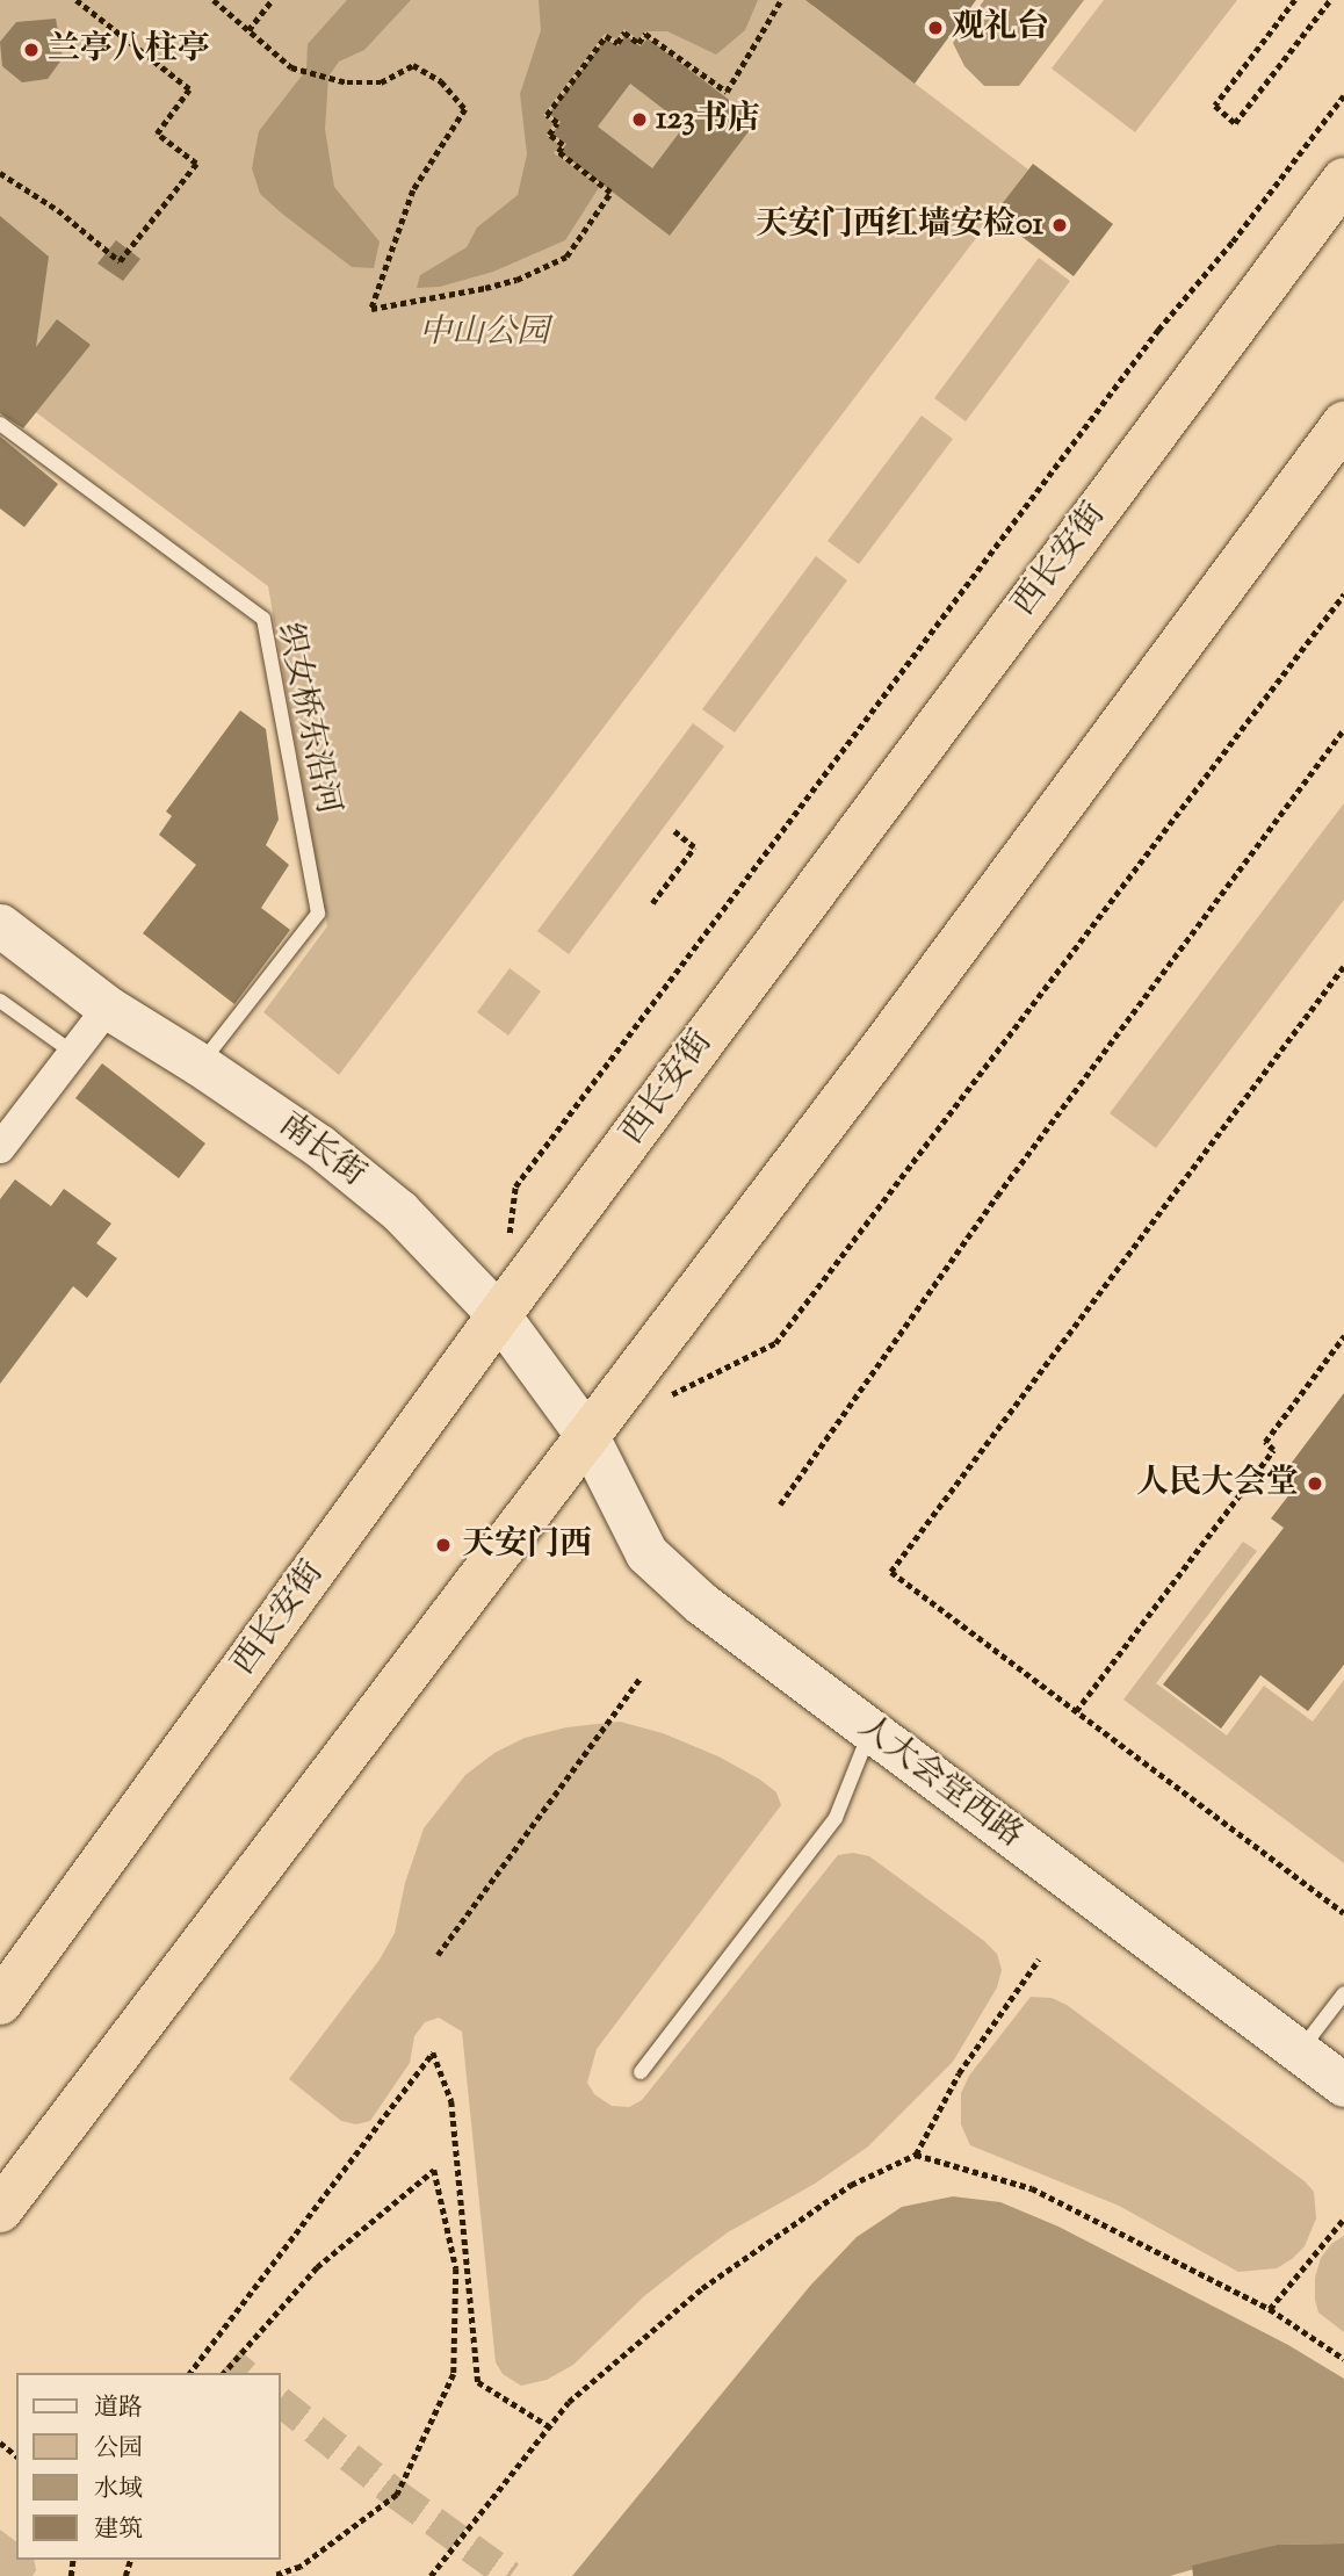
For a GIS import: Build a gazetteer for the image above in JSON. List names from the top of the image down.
{
  "streets": {
    "highway": ["西长安街"],
    "street": ["南长街", "人大会堂西路"],
    "lane": ["织女桥东沿河"]
  },
  "crossings": [
    ["西长安街", "南长街"],
    ["织女桥东沿河", "南长街"],
    ["南长街", "人大会堂西路"]
  ],
  "parks": ["中山公园"],
  "places": [
    "观礼台",
    "兰亭八柱亭",
    "123书店",
    "天安门西红墙安检01",
    "人民大会堂",
    "天安门西"
  ],
  "legend": [
    "道路",
    "公园",
    "水域",
    "建筑"
  ]
}
